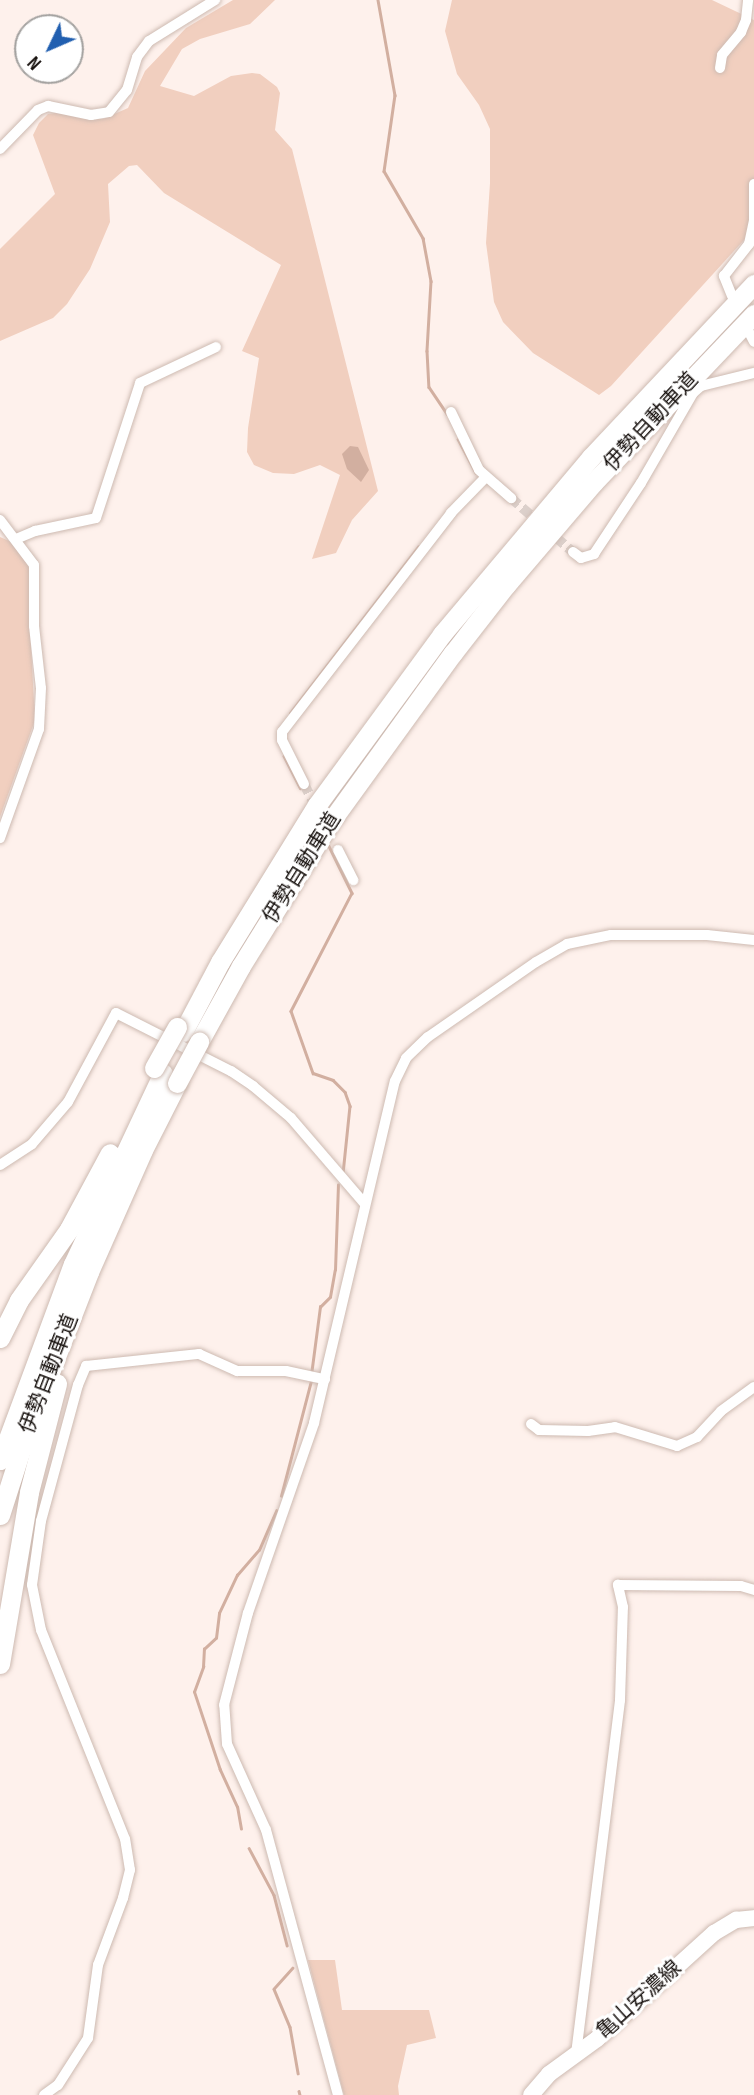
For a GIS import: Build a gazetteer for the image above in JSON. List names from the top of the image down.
{
  "streets": {
    "highway": ["伊勢自動車道"],
    "main road": ["亀山安濃線"]
  },
  "north": "bottom left"
}
